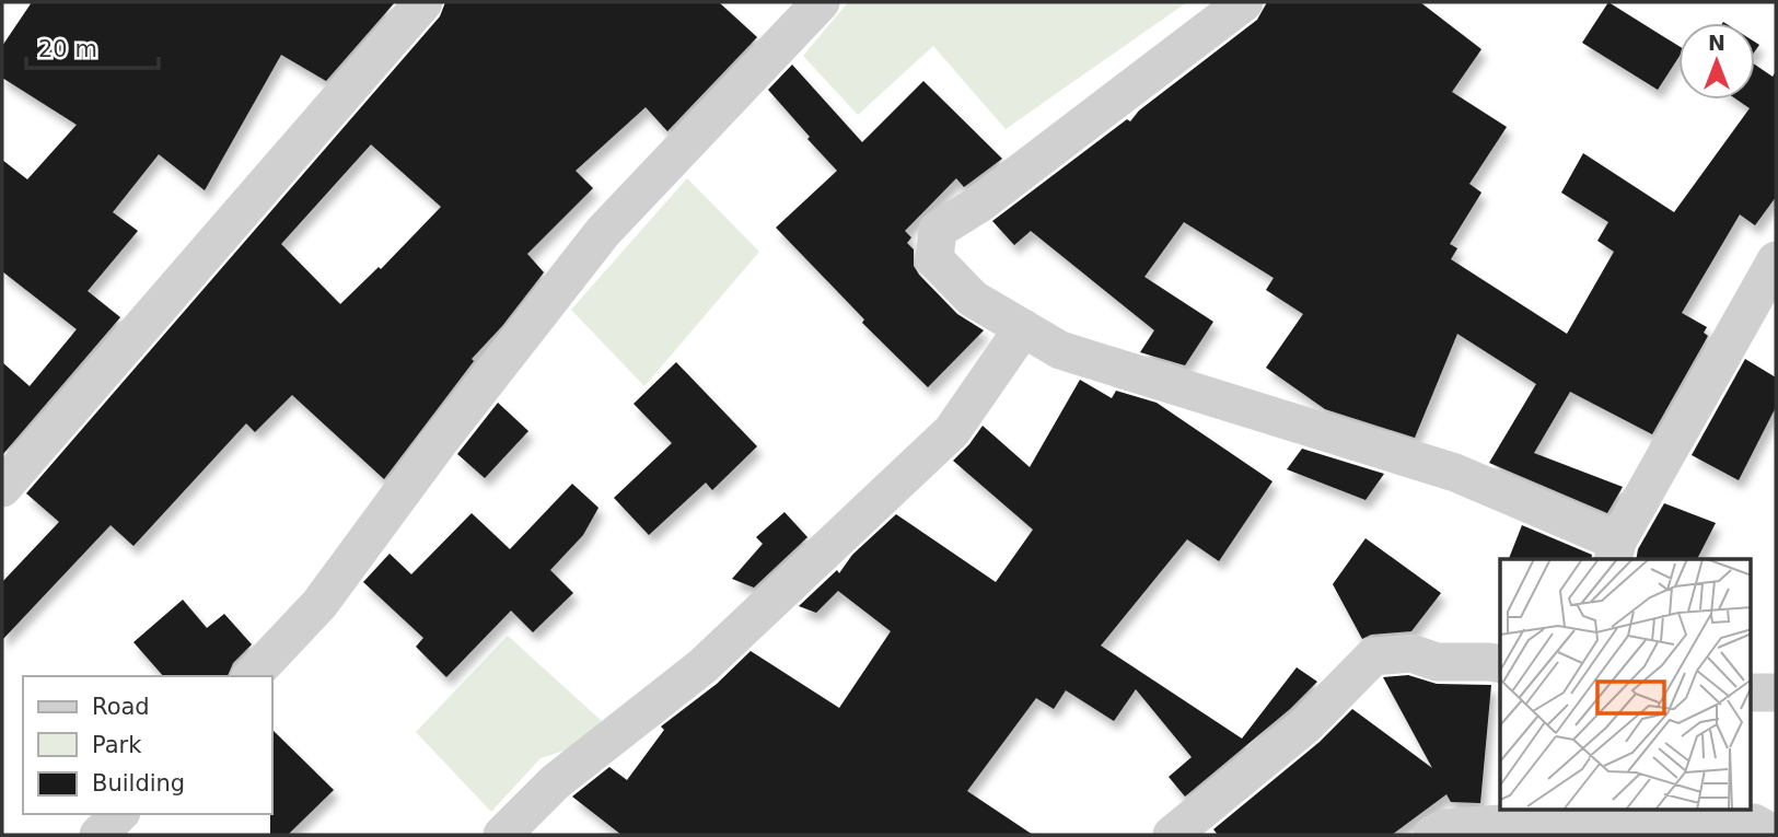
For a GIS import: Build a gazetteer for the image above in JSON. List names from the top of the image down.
{
  "legend": ["Road", "Park", "Building"],
  "scale_bar": "20 m",
  "north": "top"
}
